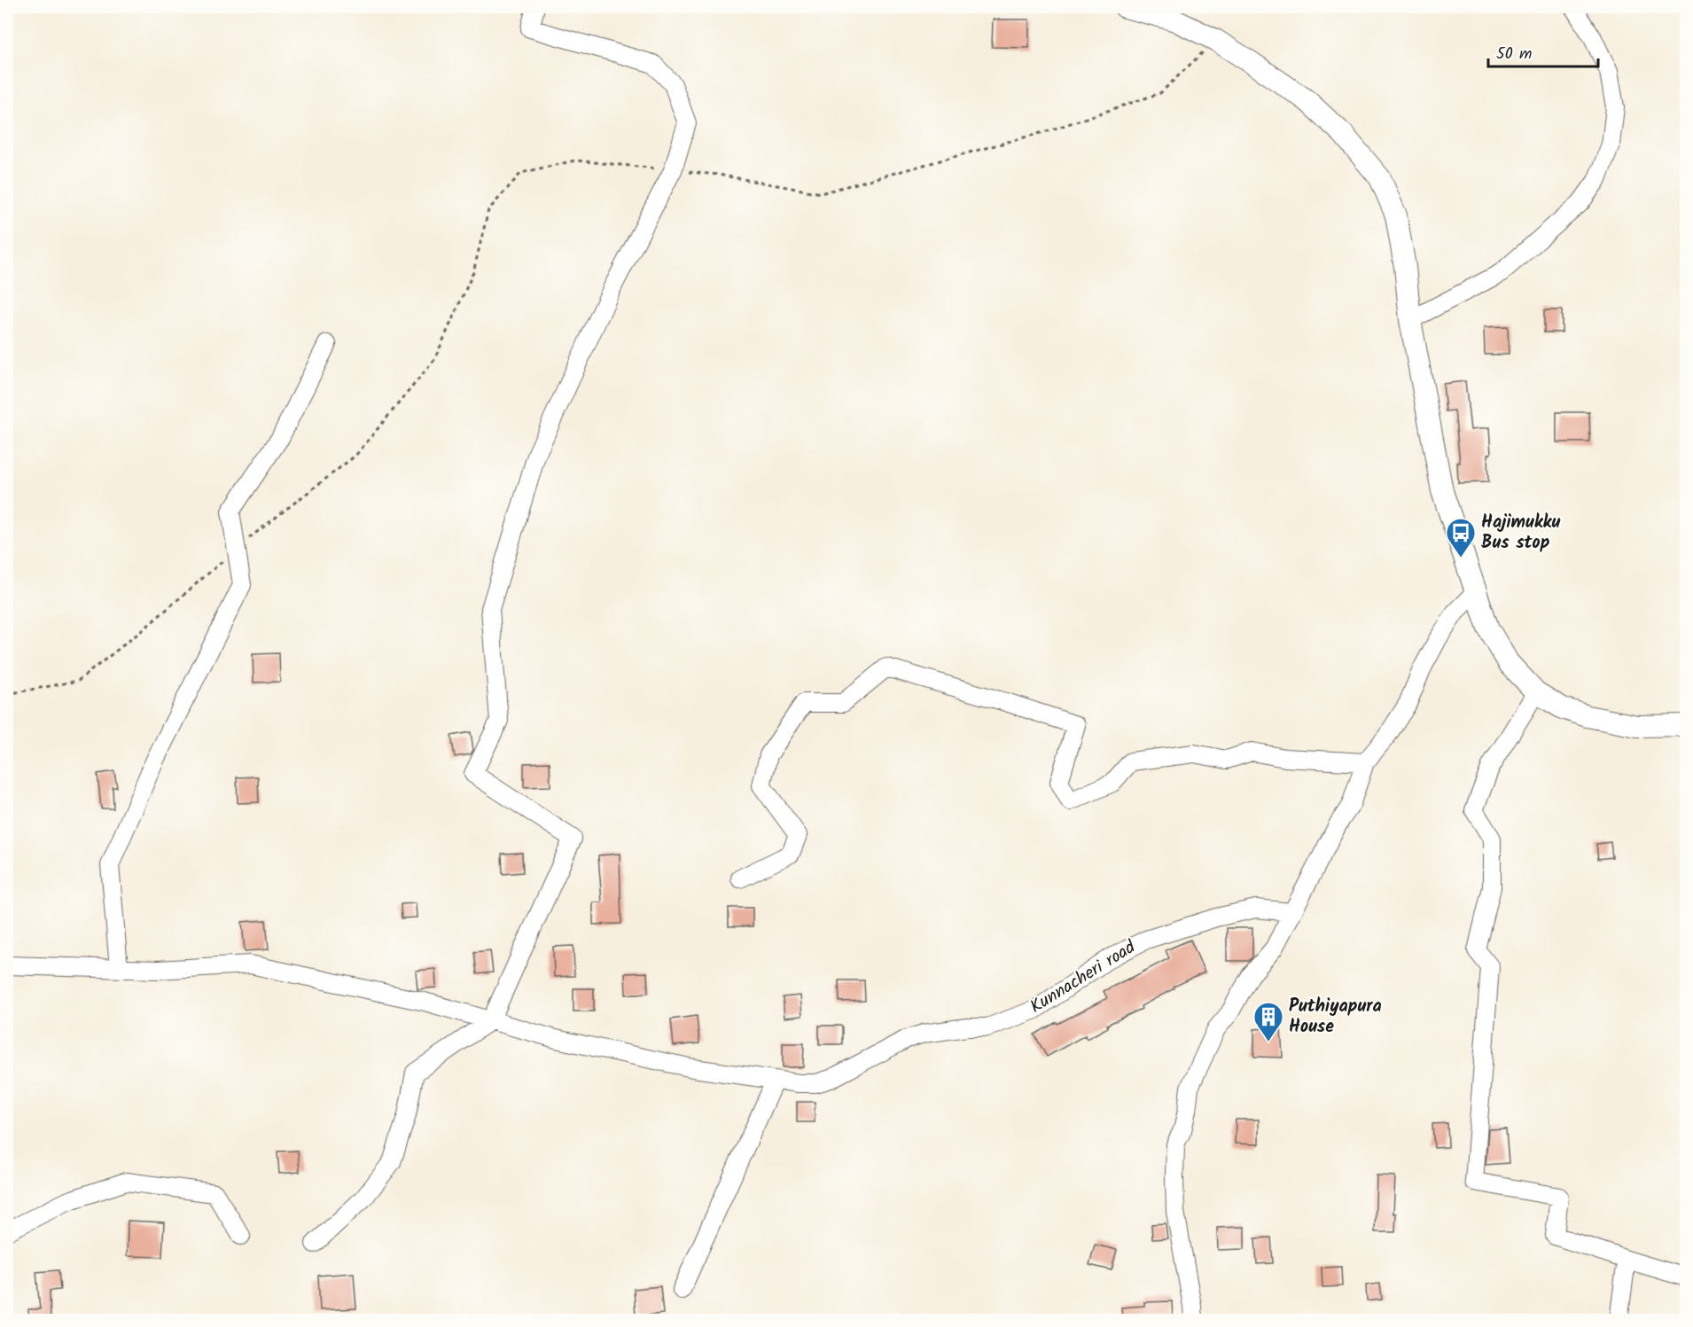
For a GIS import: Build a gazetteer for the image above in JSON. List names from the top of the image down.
{
  "streets": {
    "street": ["Kunnacheri road"]
  },
  "places": {
    "bus stop": ["Hajimukku Bus stop"],
    "building": ["Puthiyapura House"]
  },
  "scale_bar": "50 m"
}
